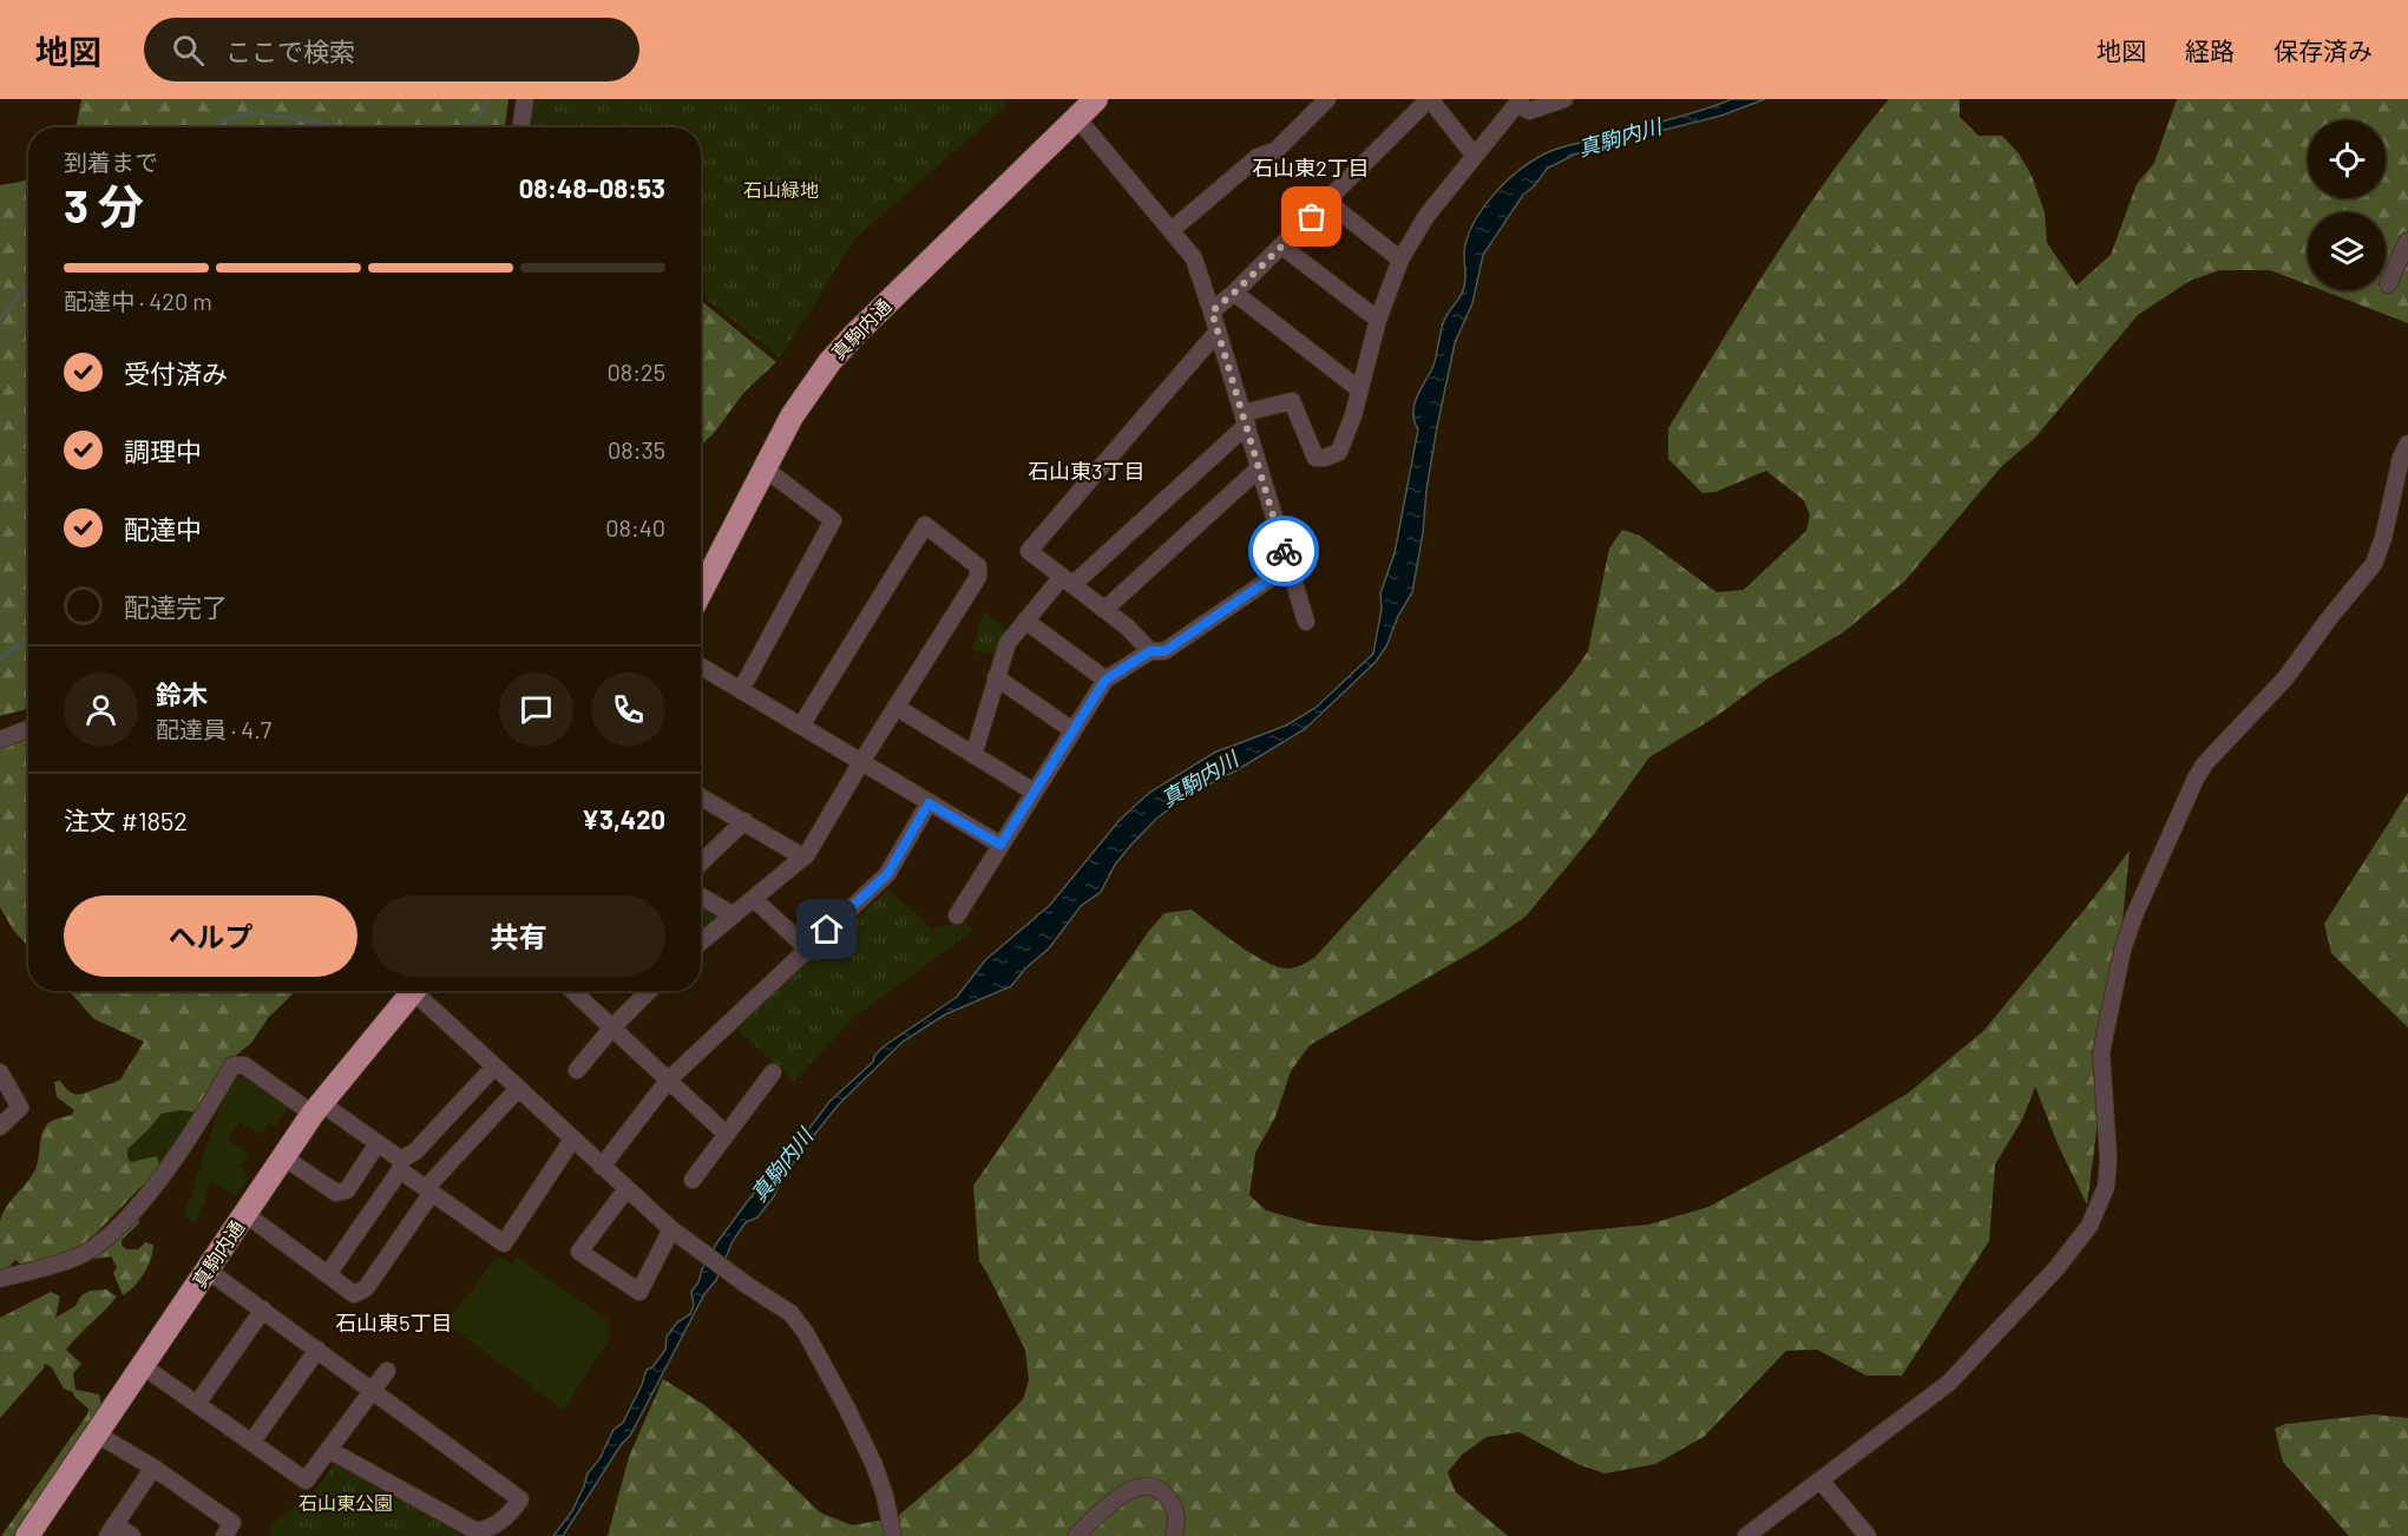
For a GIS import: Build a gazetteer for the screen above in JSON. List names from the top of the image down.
{
  "streets": {
    "highway": ["真駒内通"]
  },
  "districts": ["石山東2丁目", "石山東3丁目", "石山東5丁目"],
  "water": ["真駒内川"],
  "parks": ["石山緑地", "石山東公園"],
  "page": {
    "header": "地図",
    "search": "ここで検索",
    "nav": ["地図", "経路", "保存済み"],
    "heading": ["3 分", "到着まで", "08:48–08:53"],
    "panel": [
      "鈴木",
      "配達員 · 4.7",
      "注文 #1852",
      "¥3,420"
    ],
    "bar": "配達中 · 420 m",
    "list": [
      ["受付済み", "08:25"],
      ["調理中", "08:35"],
      ["配達中", "08:40"],
      "配達完了"
    ],
    "buttons": ["ヘルプ", "共有"]
  }
}
